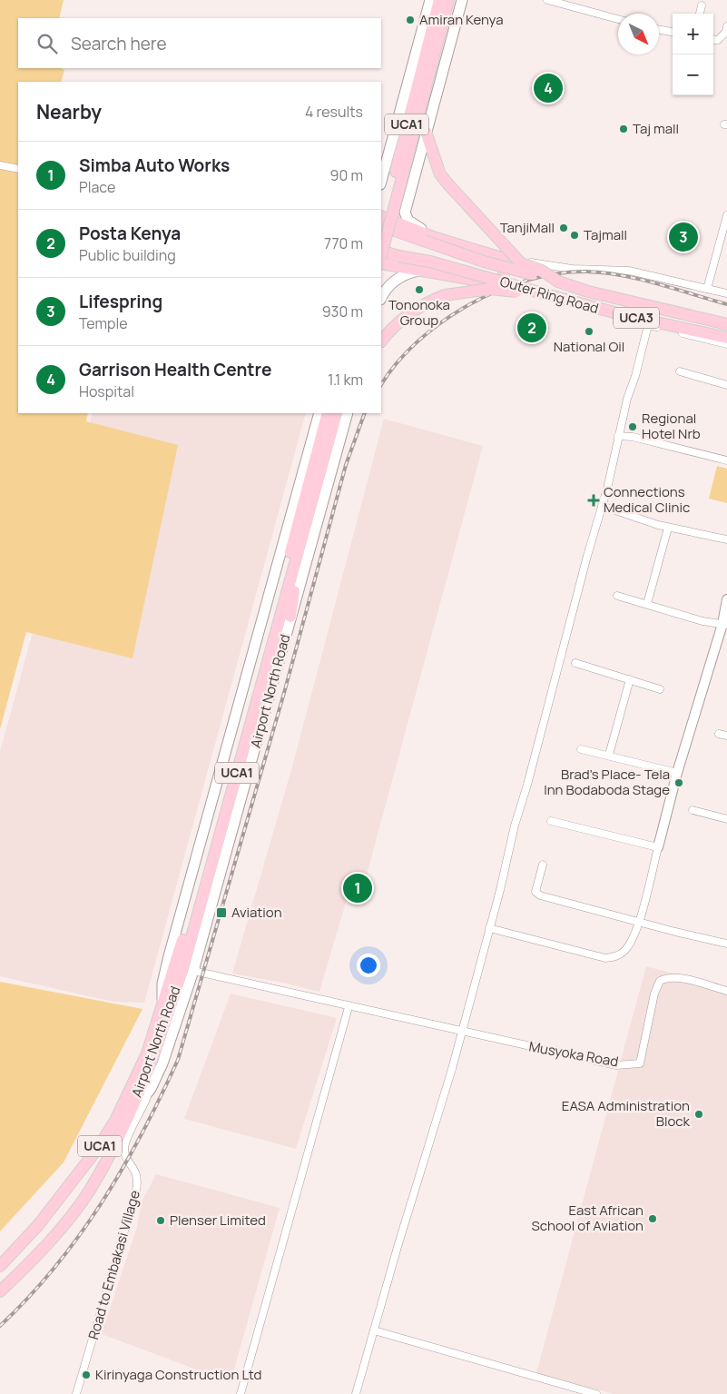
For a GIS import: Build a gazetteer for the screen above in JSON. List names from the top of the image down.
{
  "streets": {
    "main road": [
      "UCA1",
      "Outer Ring Road",
      "UCA3",
      "Airport North Road"
    ],
    "street": ["Musyoka Road", "Road to Embakasi Village"]
  },
  "crossings": [
    ["Airport North Road", "Road to Embakasi Village"]
  ],
  "places": {
    "other": [
      "Amiran Kenya",
      "Taj mall",
      "TanjiMall",
      "Tajmall",
      "Tononoka Group",
      "National Oil",
      "Regional Hotel Nrb",
      "Brad's Place- Tela Inn Bodaboda Stage",
      "EASA Administration Block",
      "East African School of Aviation",
      "Plenser Limited",
      "Kirinyaga Construction Ltd"
    ],
    "health": ["Connections Medical Clinic"],
    "transit": ["Aviation"]
  },
  "north": "bottom right",
  "page": {
    "map_buttons": ["+", "−"],
    "search": "Search here",
    "pins": [
      "4",
      "3",
      "2",
      "1"
    ],
    "heading": ["Nearby", "4 results"],
    "list": [
      {
        "mark": "1",
        "name": "Simba Auto Works",
        "note": "Place",
        "value": "90 m"
      },
      {
        "mark": "2",
        "name": "Posta Kenya",
        "note": "Public building",
        "value": "770 m"
      },
      {
        "mark": "3",
        "name": "Lifespring",
        "note": "Temple",
        "value": "930 m"
      },
      {
        "mark": "4",
        "name": "Garrison Health Centre",
        "note": "Hospital",
        "value": "1.1 km"
      }
    ]
  }
}
